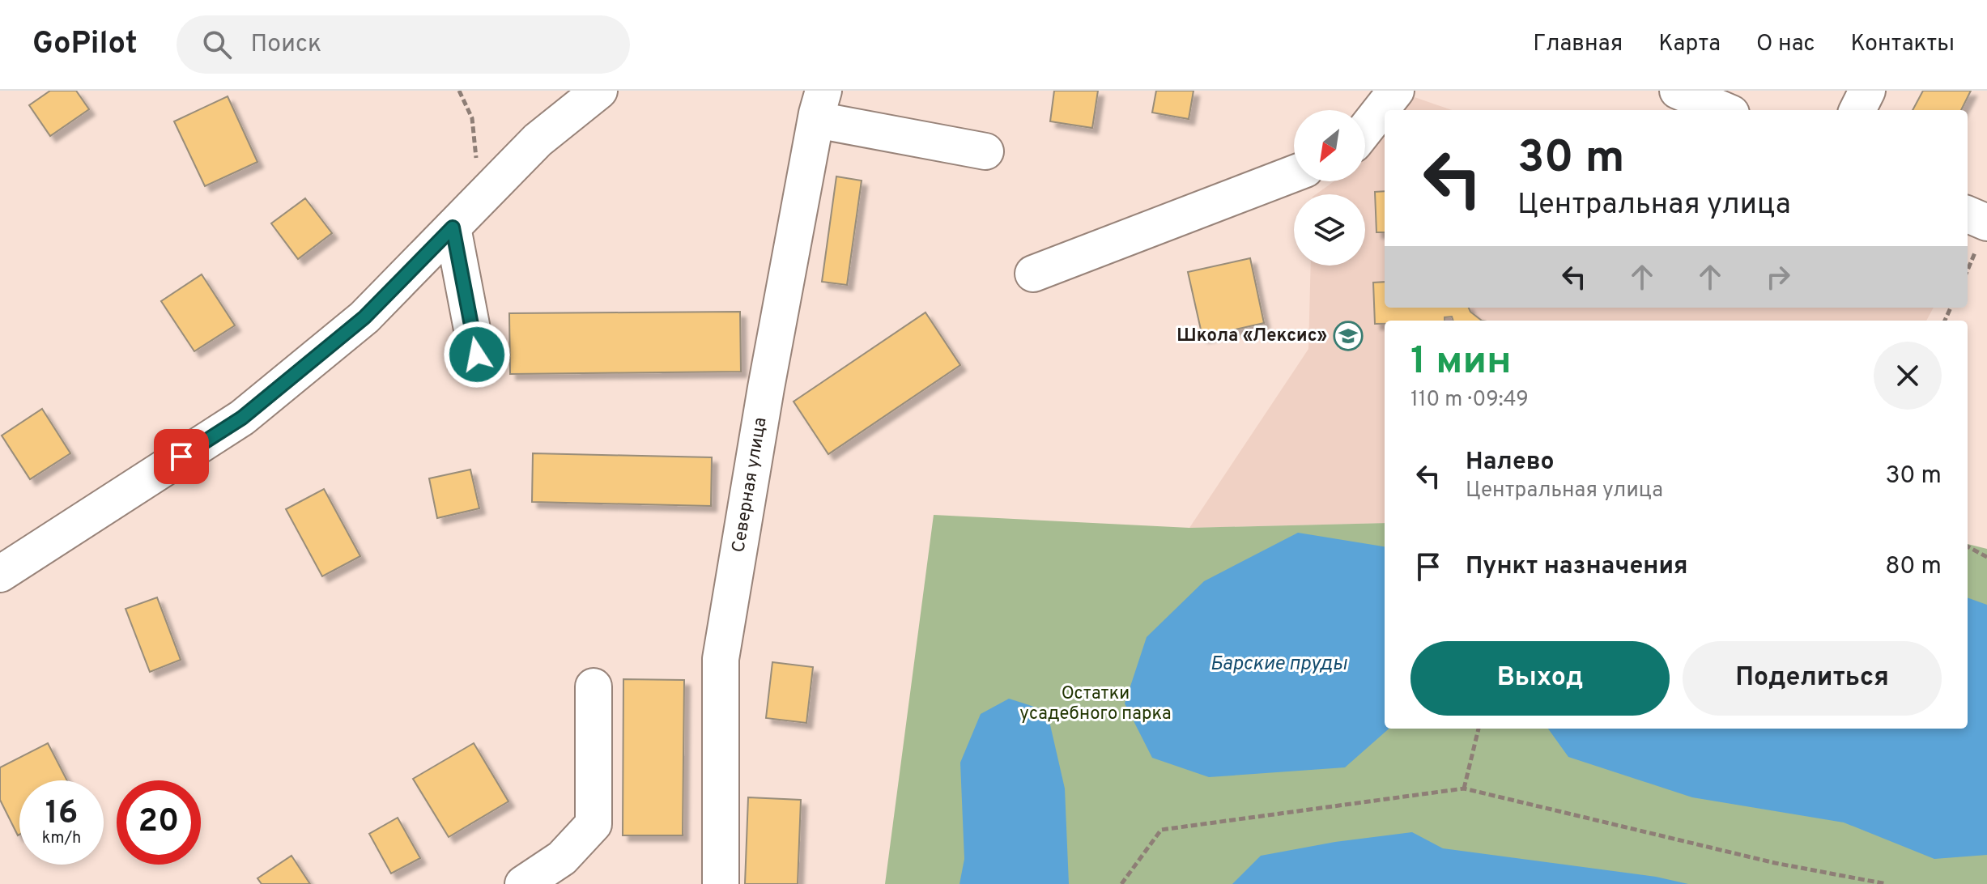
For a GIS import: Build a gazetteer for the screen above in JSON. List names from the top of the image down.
{
  "streets": {
    "street": ["Северная улица"]
  },
  "water": ["Барские пруды"],
  "parks": ["Остатки усадебного парка"],
  "places": {
    "school or university": ["Школа «Лексис»"]
  },
  "north": "bottom left",
  "page": {
    "header": "GoPilot",
    "search": "Поиск",
    "nav": [
      "Главная",
      "Карта",
      "О нас",
      "Контакты"
    ],
    "turn": ["30 m", "Центральная улица"],
    "heading": ["1 мин", "110 m · 09:49"],
    "list": [
      {
        "name": "Налево",
        "note": "Центральная улица",
        "value": "30 m"
      },
      {
        "name": "Пункт назначения",
        "value": "80 m"
      }
    ],
    "buttons": ["Выход", "Поделиться"],
    "speed": "16 km/h",
    "limit": "20"
  }
}
